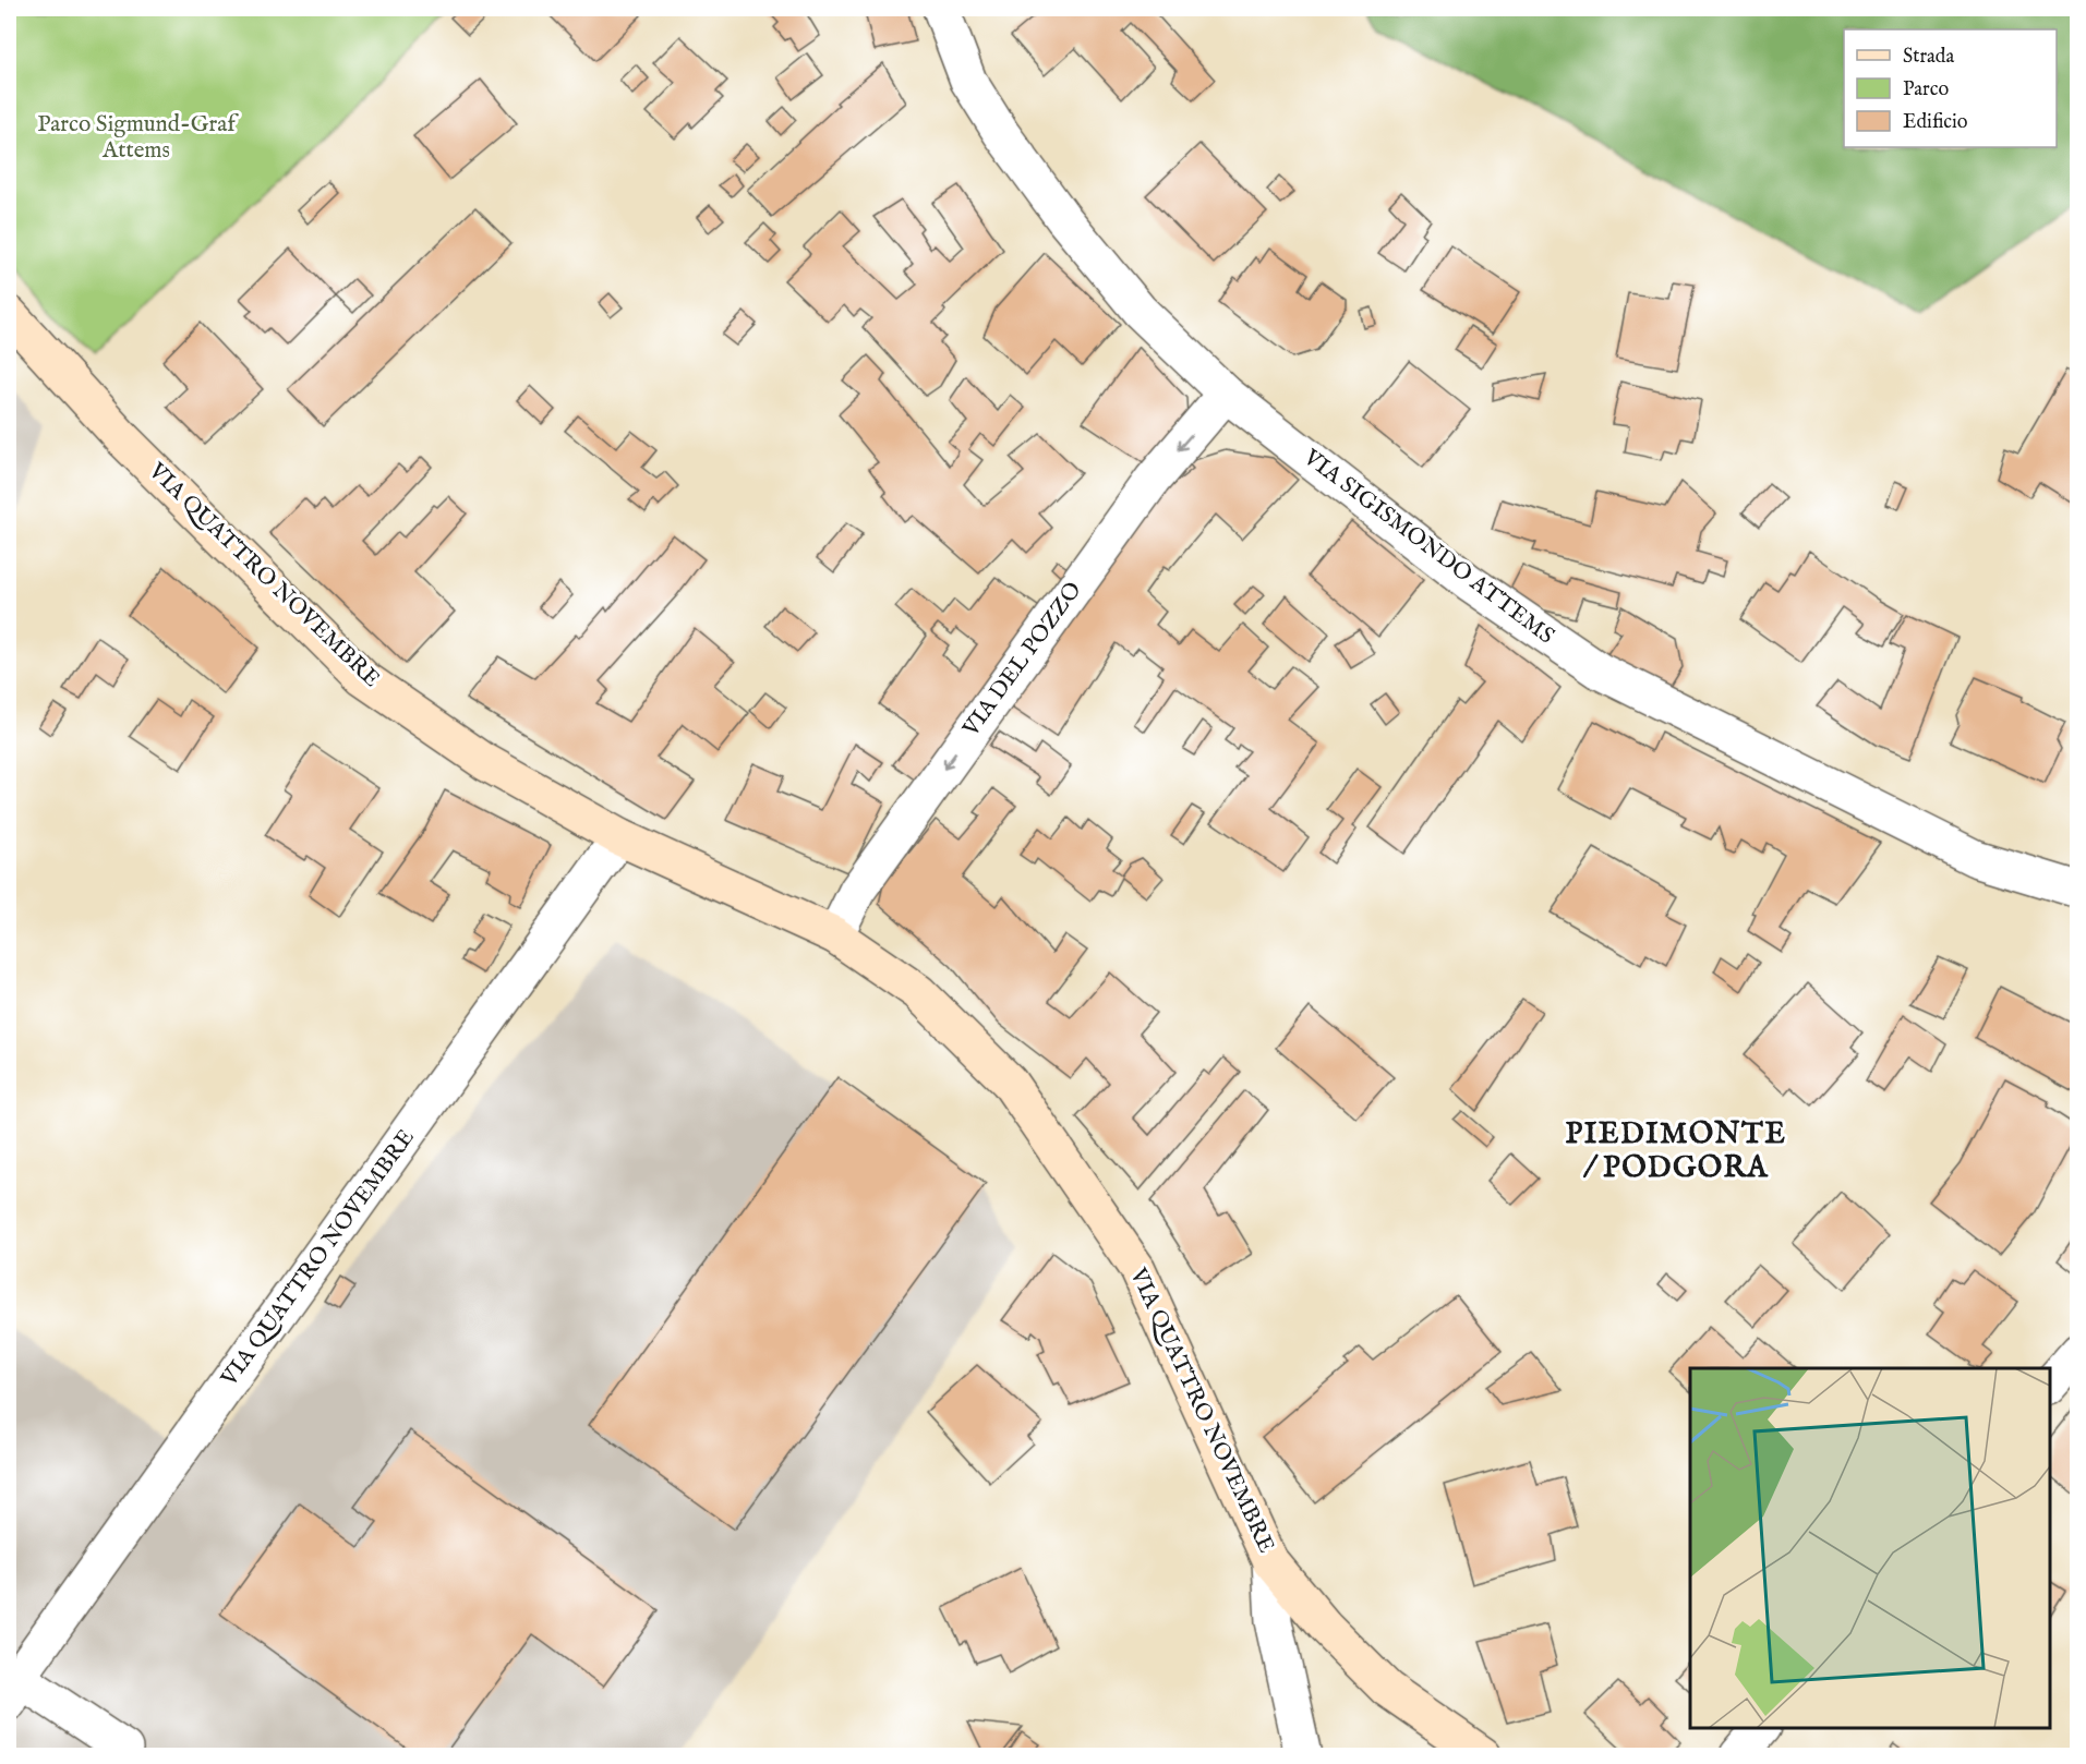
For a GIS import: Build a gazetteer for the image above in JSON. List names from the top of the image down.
{
  "streets": {
    "main road": ["VIA QUATTRO NOVEMBRE"],
    "street": ["VIA SIGISMONDO ATTEMS", "VIA DEL POZZO"]
  },
  "crossings": [
    ["VIA SIGISMONDO ATTEMS", "VIA DEL POZZO"],
    ["VIA QUATTRO NOVEMBRE", "VIA DEL POZZO"]
  ],
  "one_way": ["VIA DEL POZZO"],
  "districts": ["PIEDIMONTE / PODGORA"],
  "parks": ["Parco Sigmund-Graf Attems"],
  "legend": ["Strada", "Parco", "Edificio"]
}
